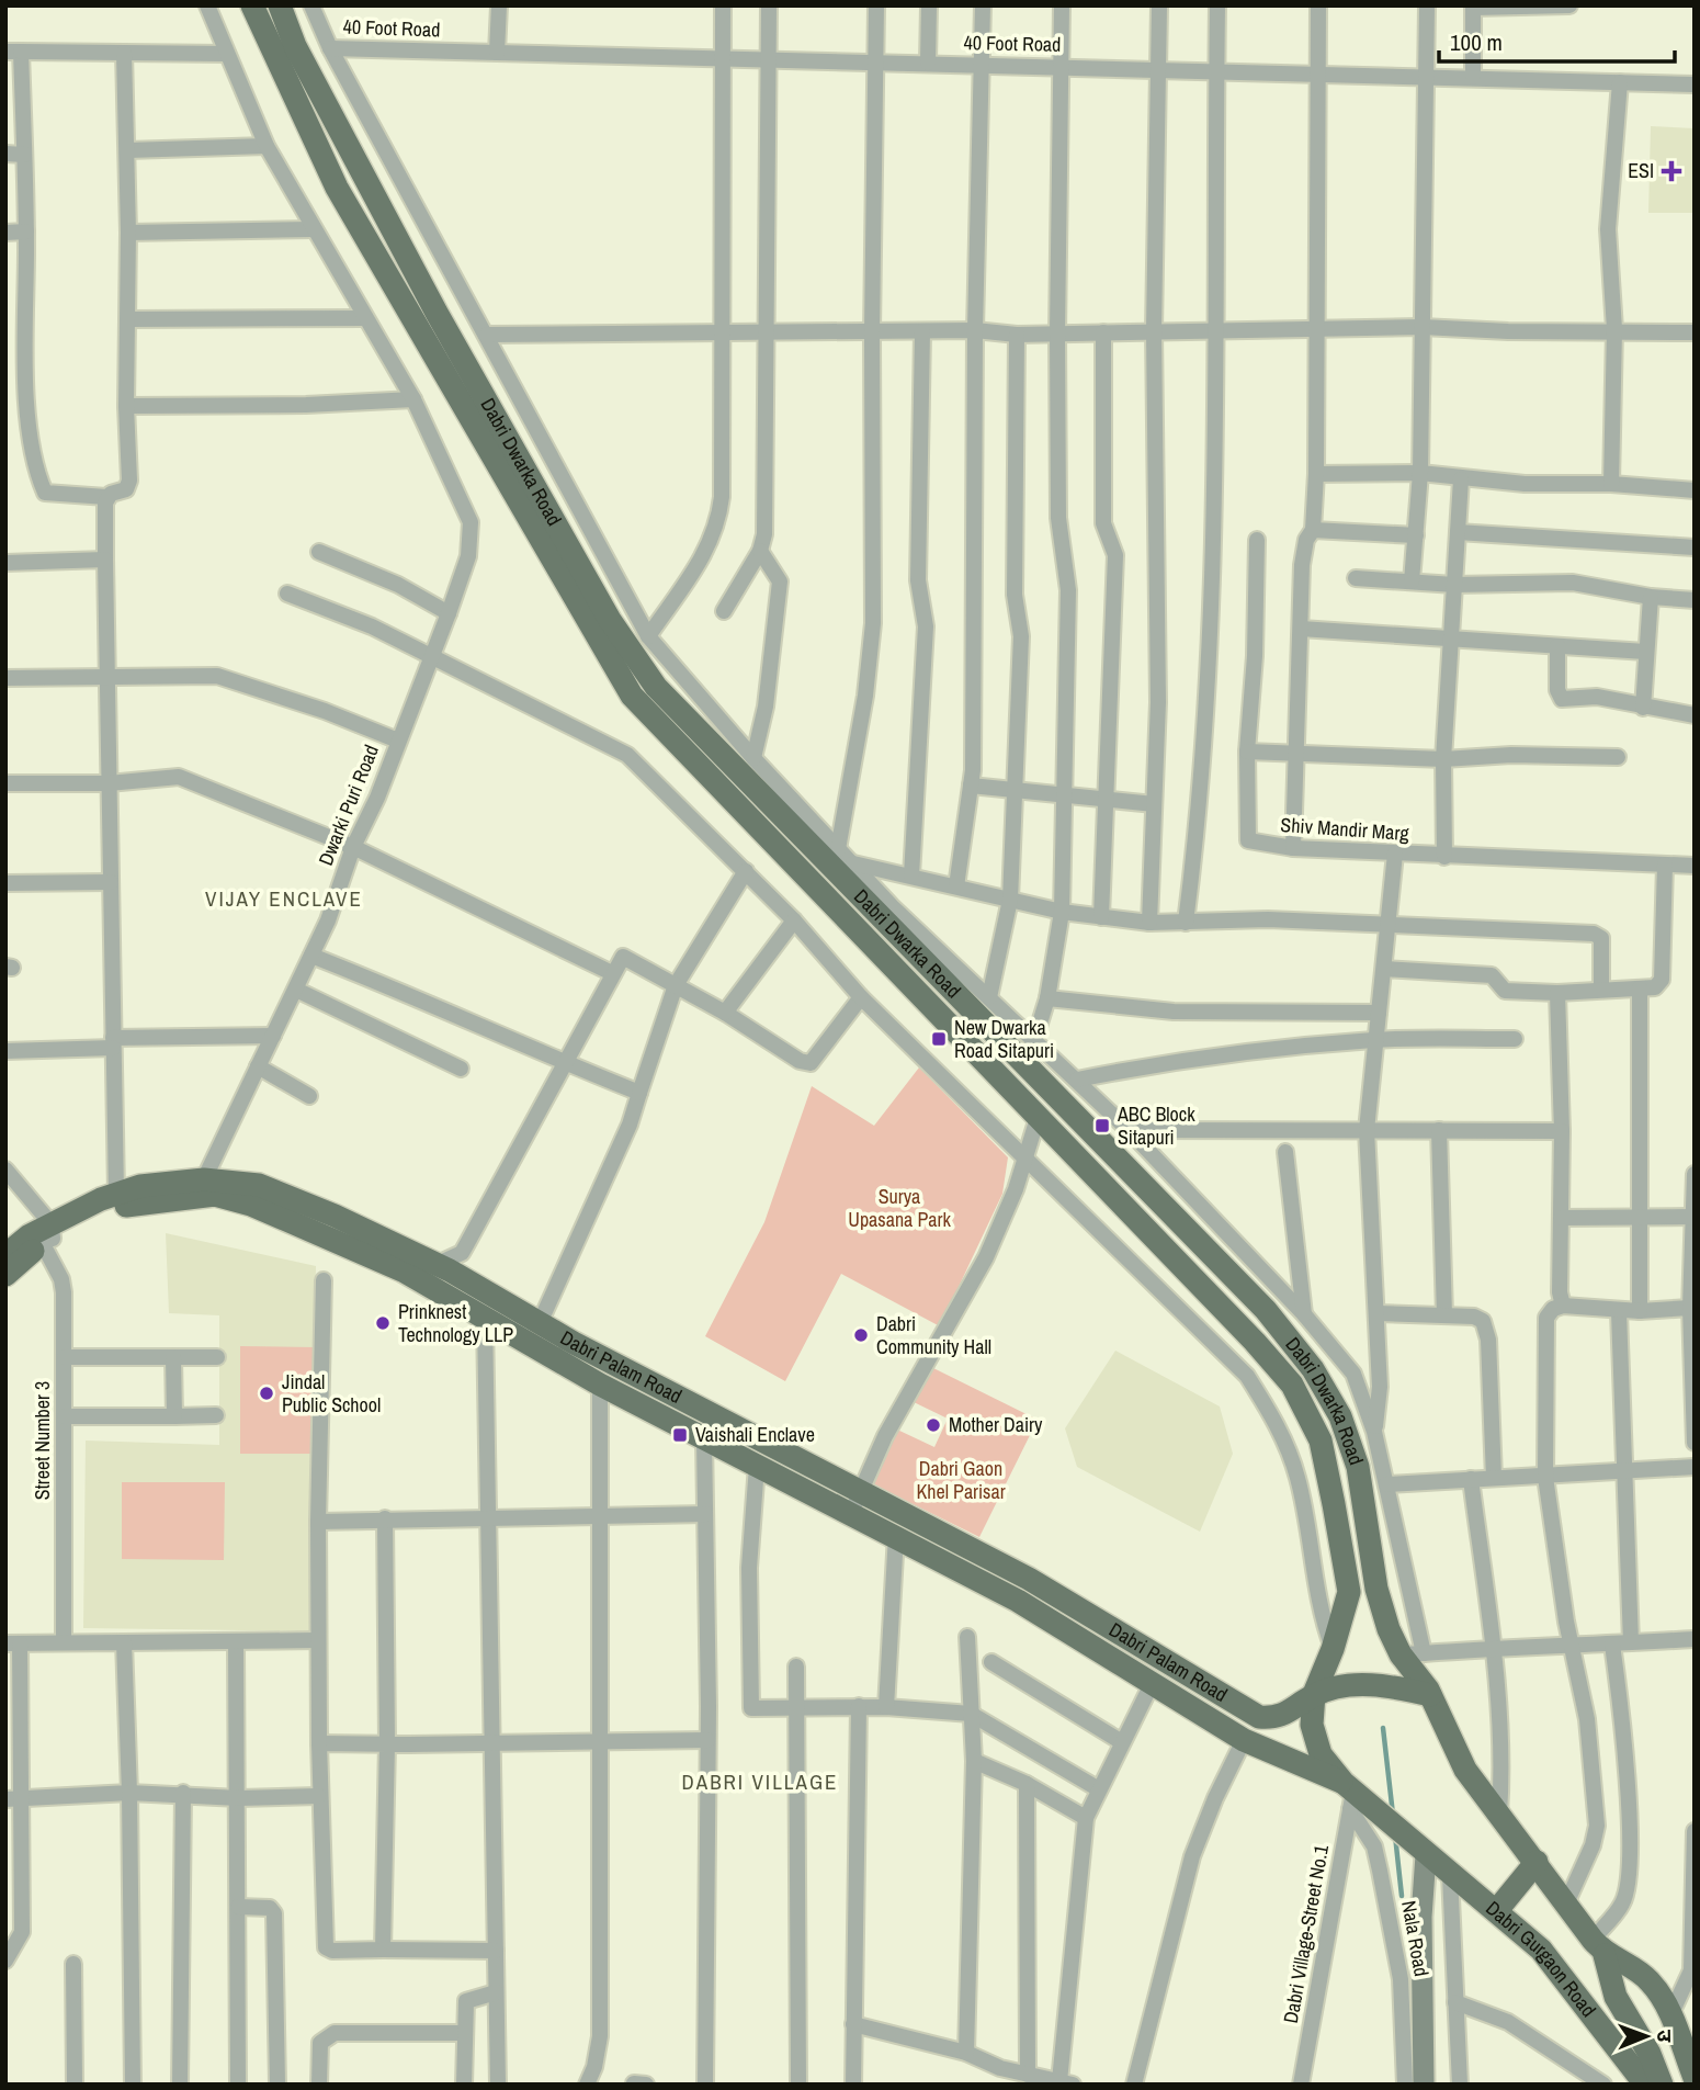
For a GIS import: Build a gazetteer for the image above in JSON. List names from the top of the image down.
{
  "streets": {
    "main road": ["Dabri Dwarka Road", "Dabri Palam Road", "Dabri Gurgaon Road"],
    "street": [
      "40 Foot Road",
      "Dwarki Puri Road",
      "Shiv Mandir Marg",
      "Street Number 3",
      "Dabri Village-Street No.1",
      "Nala Road"
    ]
  },
  "crossings": [
    ["Dabri Dwarka Road", "Dabri Palam Road"],
    ["Dabri Dwarka Road", "Dabri Village-Street No.1"],
    ["Dabri Dwarka Road", "Nala Road"],
    ["Dabri Dwarka Road", "Dabri Gurgaon Road"],
    ["Dwarki Puri Road", "Dabri Palam Road"],
    ["Dabri Palam Road", "Street Number 3"],
    ["Dabri Palam Road", "Dabri Village-Street No.1"],
    ["Dabri Palam Road", "Nala Road"],
    ["Dabri Palam Road", "Dabri Gurgaon Road"],
    ["Dabri Village-Street No.1", "Nala Road"],
    ["Dabri Village-Street No.1", "Dabri Gurgaon Road"],
    ["Nala Road", "Dabri Gurgaon Road"]
  ],
  "districts": ["VIJAY ENCLAVE", "DABRI VILLAGE"],
  "parks": ["Surya Upasana Park", "Dabri Gaon Khel Parisar"],
  "places": {
    "health": ["ESI"],
    "transit": ["New Dwarka Road Sitapuri", "ABC Block Sitapuri", "Vaishali Enclave"],
    "other": [
      "Prinknest Technology LLP",
      "Dabri Community Hall",
      "Jindal Public School",
      "Mother Dairy"
    ]
  },
  "scale_bar": "100 m",
  "north": "right"
}
